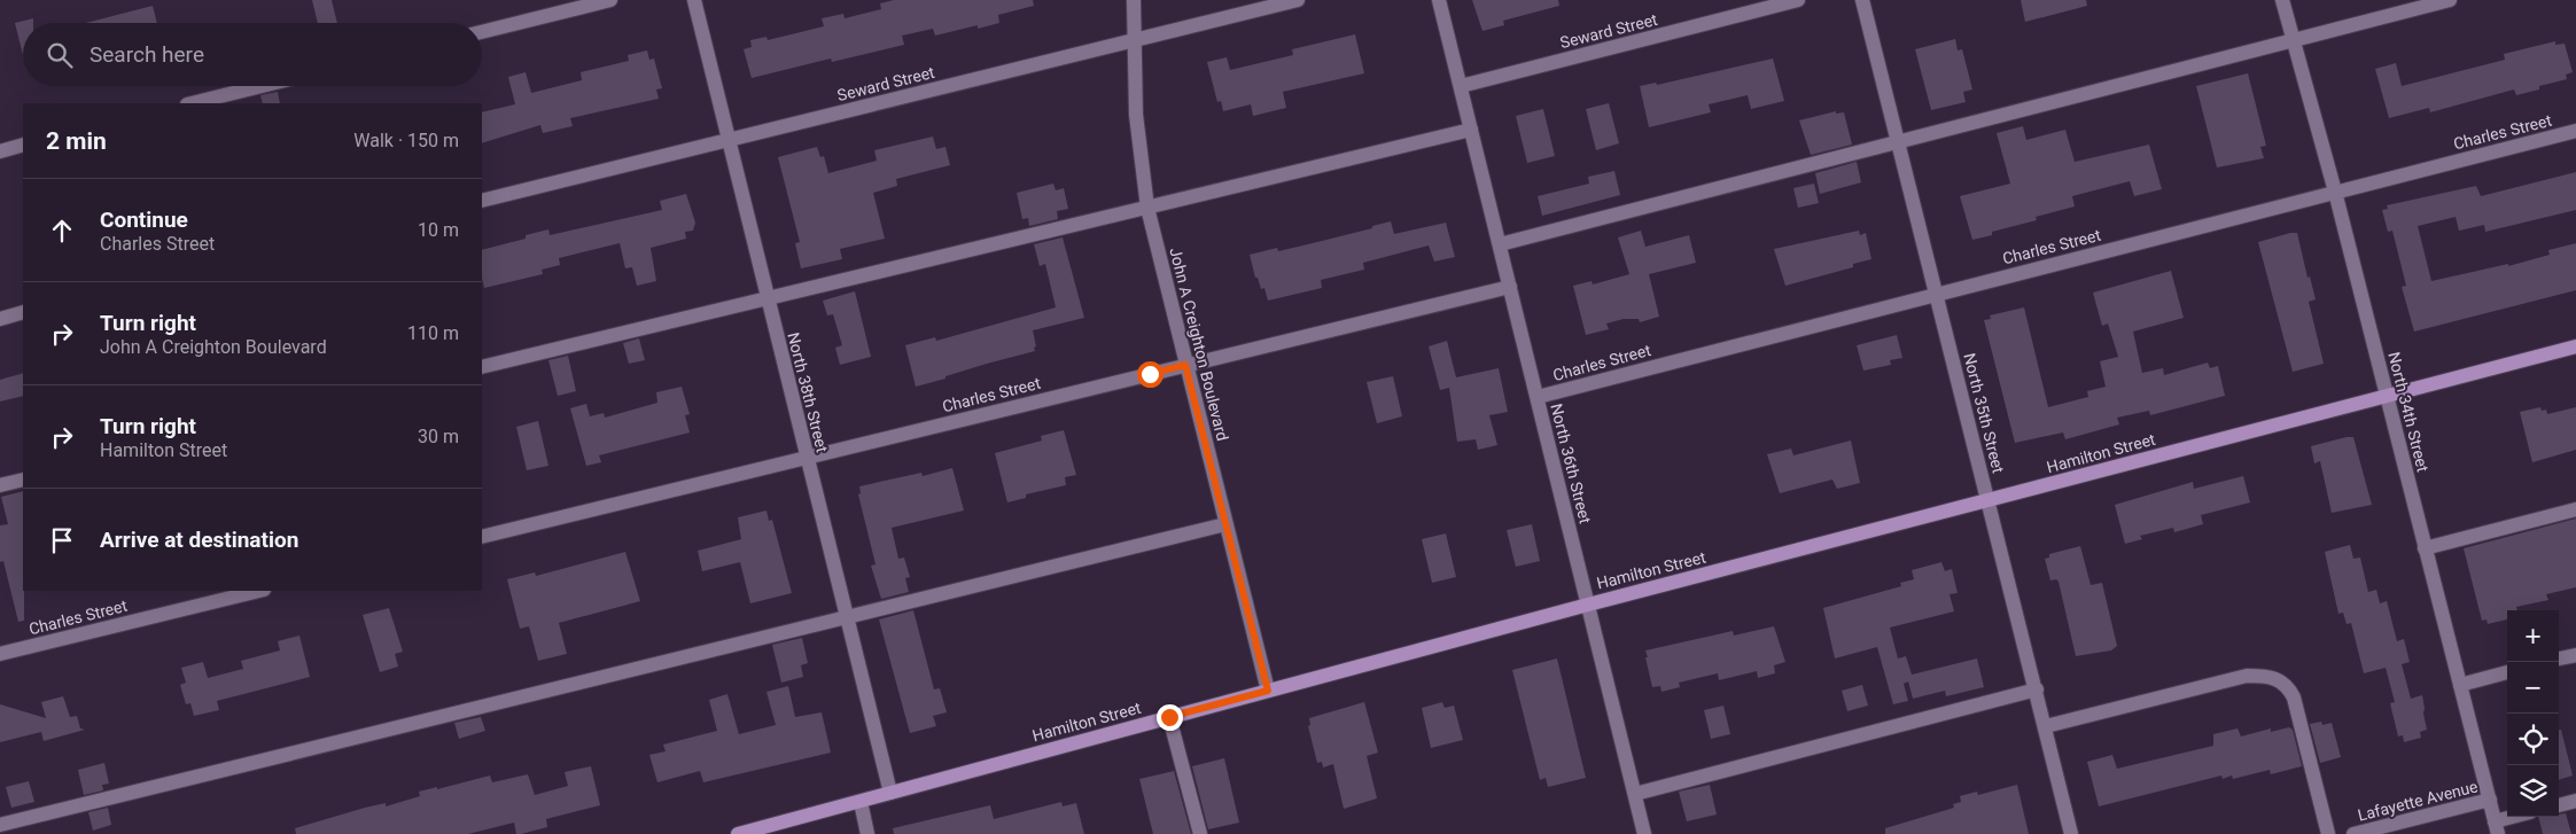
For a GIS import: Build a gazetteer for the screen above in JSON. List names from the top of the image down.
{
  "streets": {
    "main road": ["Hamilton Street"],
    "street": [
      "Seward Street",
      "Charles Street",
      "John A Creighton Boulevard",
      "North 38th Street",
      "North 34th Street",
      "North 35th Street",
      "North 36th Street",
      "Lafayette Avenue"
    ]
  },
  "crossings": [
    ["Seward Street", "John A Creighton Boulevard"],
    ["Seward Street", "North 38th Street"],
    ["Seward Street", "North 36th Street"],
    ["Charles Street", "John A Creighton Boulevard"],
    ["Charles Street", "North 38th Street"],
    ["Charles Street", "North 34th Street"],
    ["Charles Street", "North 35th Street"],
    ["Charles Street", "North 36th Street"],
    ["John A Creighton Boulevard", "Hamilton Street"],
    ["North 38th Street", "Hamilton Street"],
    ["North 34th Street", "Hamilton Street"],
    ["North 34th Street", "Lafayette Avenue"],
    ["North 35th Street", "Hamilton Street"],
    ["Hamilton Street", "North 36th Street"]
  ],
  "page": {
    "search": "Search here",
    "heading": ["2 min", "Walk · 150 m"],
    "list": [
      ["Continue", "Charles Street", "10 m"],
      ["Turn right", "John A Creighton Boulevard", "110 m"],
      ["Turn right", "Hamilton Street", "30 m"],
      "Arrive at destination"
    ],
    "map_buttons": ["+", "−"]
  }
}
